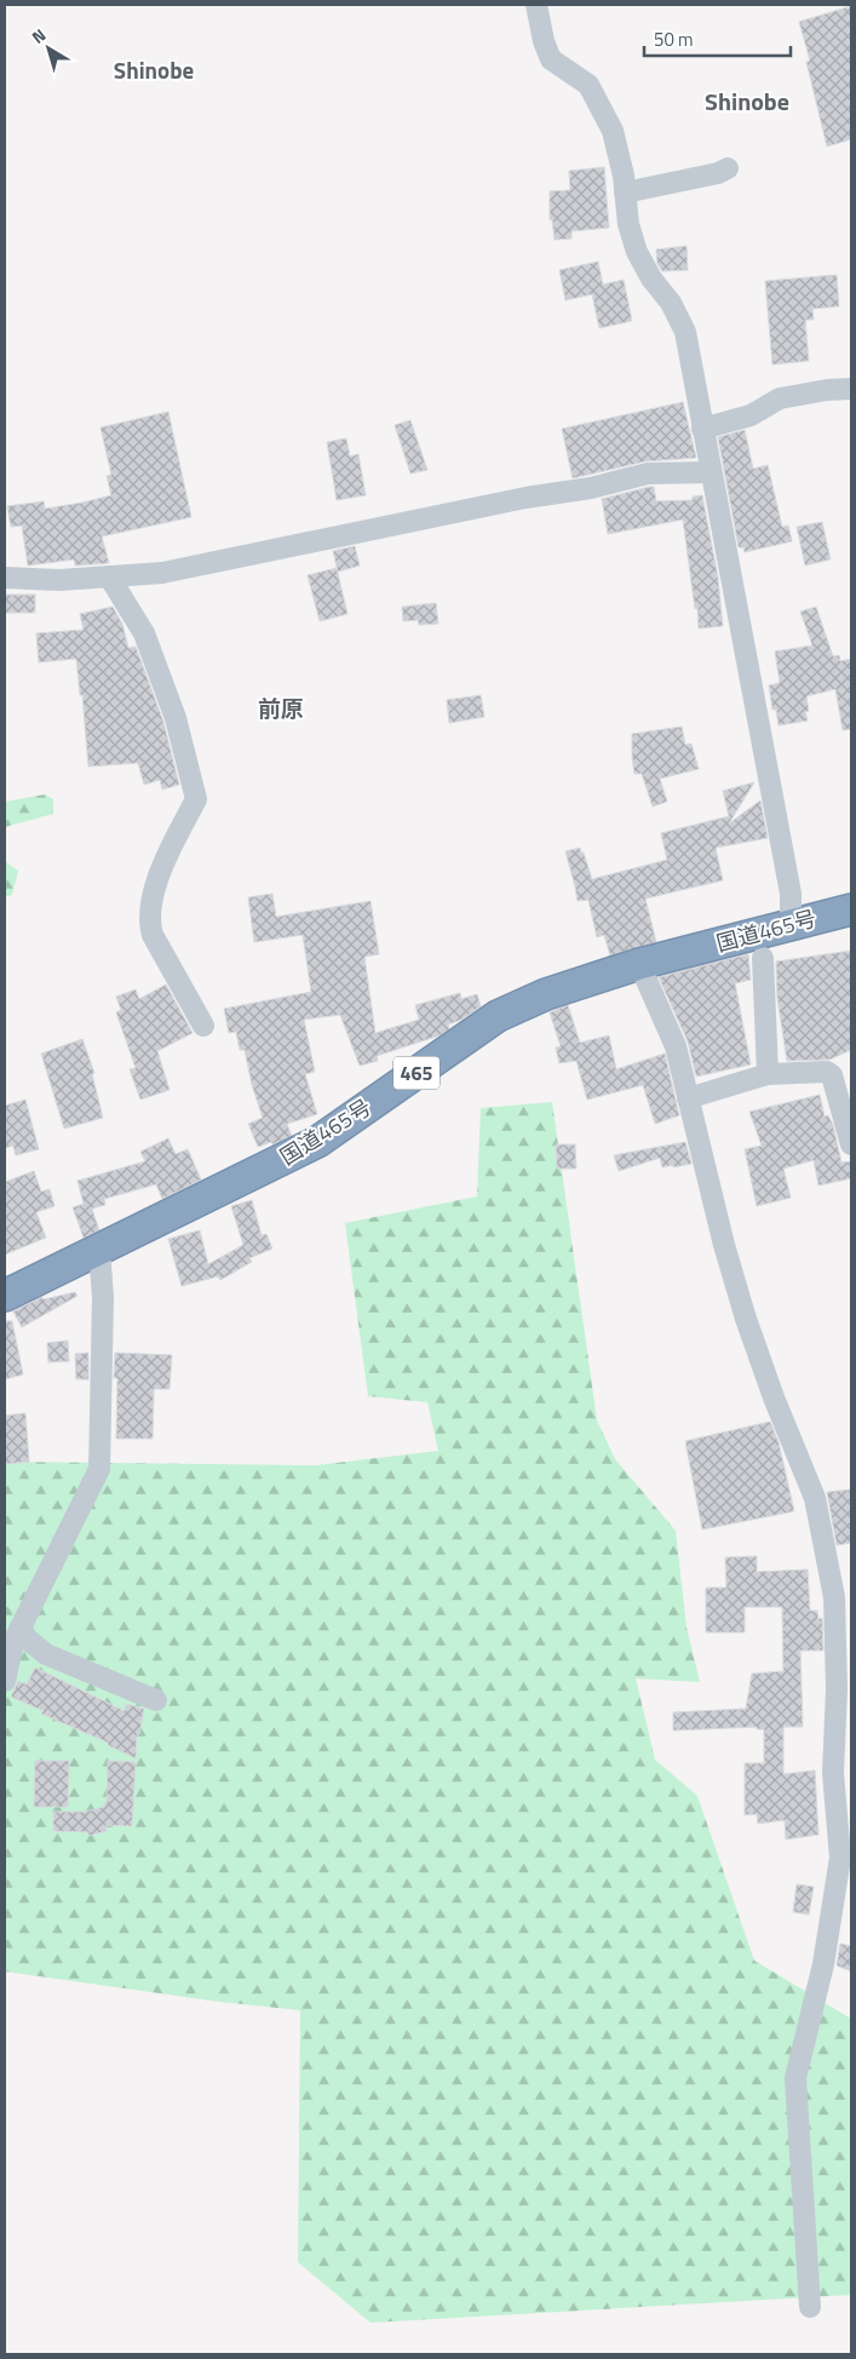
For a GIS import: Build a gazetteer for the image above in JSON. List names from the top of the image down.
{
  "streets": {
    "highway": ["国道465号", "465"]
  },
  "districts": ["Shinobe", "Shinobe", "前原"],
  "scale_bar": "50 m",
  "north": "top left"
}
